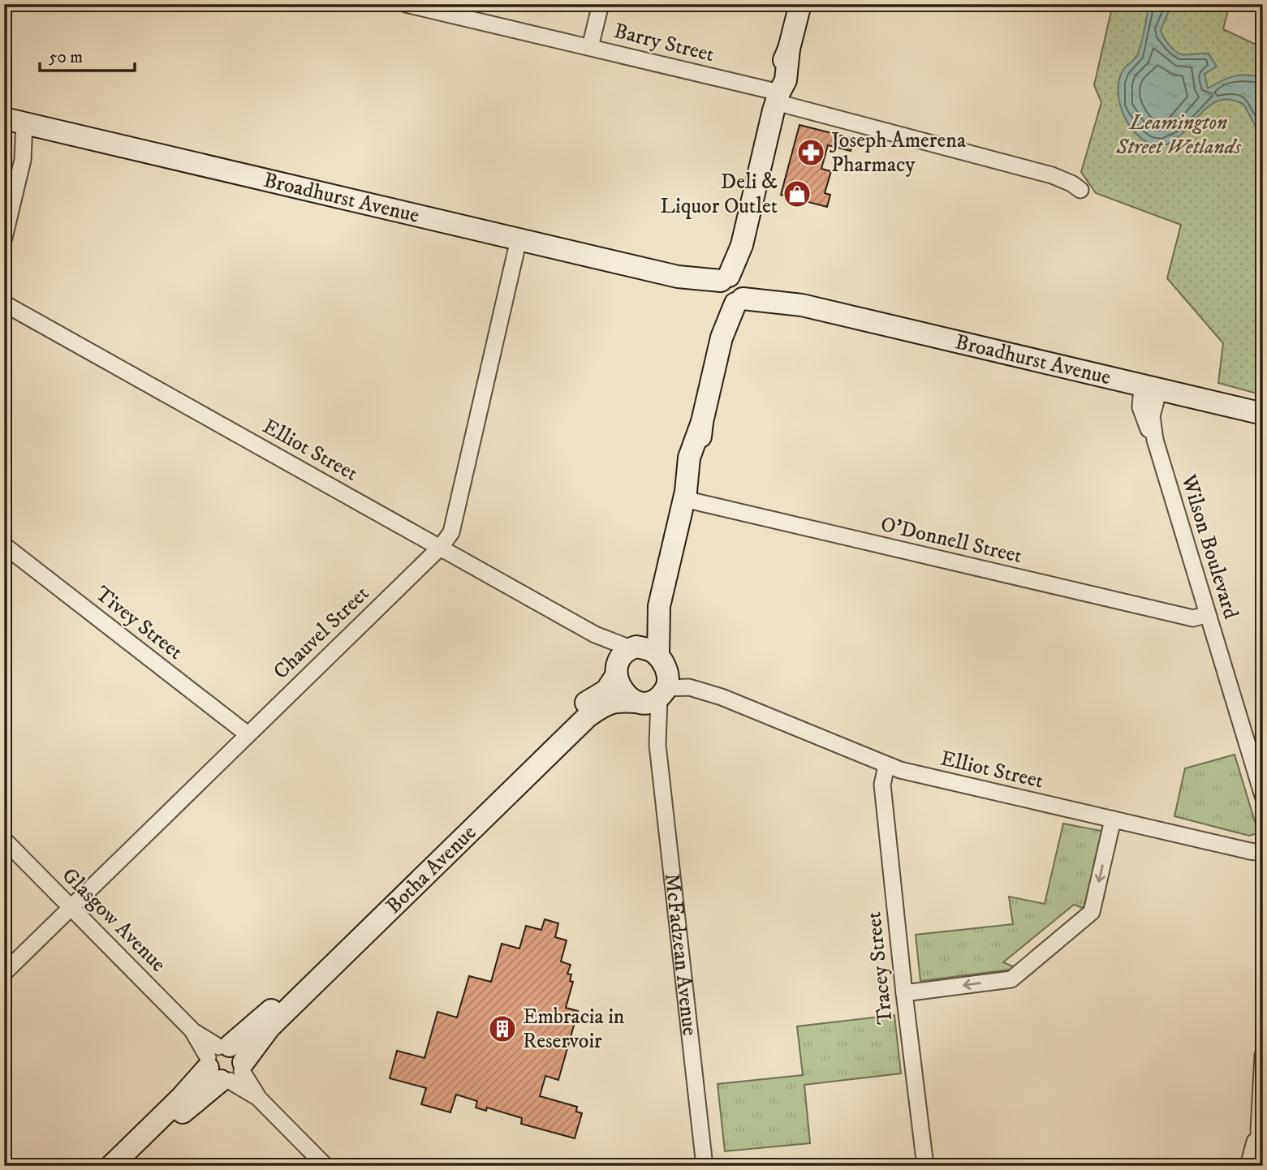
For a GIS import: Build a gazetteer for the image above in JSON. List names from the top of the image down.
{
  "streets": {
    "street": [
      "Barry Street",
      "Broadhurst Avenue",
      "Elliot Street",
      "O'Donnell Street",
      "Wilson Boulevard",
      "Tivey Street",
      "Chauvel Street",
      "Botha Avenue",
      "Glasgow Avenue",
      "McFadzean Avenue",
      "Tracey Street"
    ]
  },
  "crossings": [
    ["Barry Street", "McFadzean Avenue"],
    ["Broadhurst Avenue", "Wilson Boulevard"],
    ["Broadhurst Avenue", "Chauvel Street"],
    ["Broadhurst Avenue", "McFadzean Avenue"],
    ["Elliot Street", "Chauvel Street"],
    ["Elliot Street", "Botha Avenue"],
    ["Elliot Street", "McFadzean Avenue"],
    ["Elliot Street", "Tracey Street"],
    ["O'Donnell Street", "Wilson Boulevard"],
    ["O'Donnell Street", "McFadzean Avenue"],
    ["Tivey Street", "Chauvel Street"],
    ["Chauvel Street", "Glasgow Avenue"],
    ["Botha Avenue", "Glasgow Avenue"],
    ["Botha Avenue", "McFadzean Avenue"]
  ],
  "parks": ["Leamington Street Wetlands"],
  "places": {
    "pharmacy": ["Joseph Amerena Pharmacy"],
    "shop": ["Deli & Liquor Outlet"],
    "building": ["Embracia in Reservoir"]
  },
  "scale_bar": "50 m"
}
